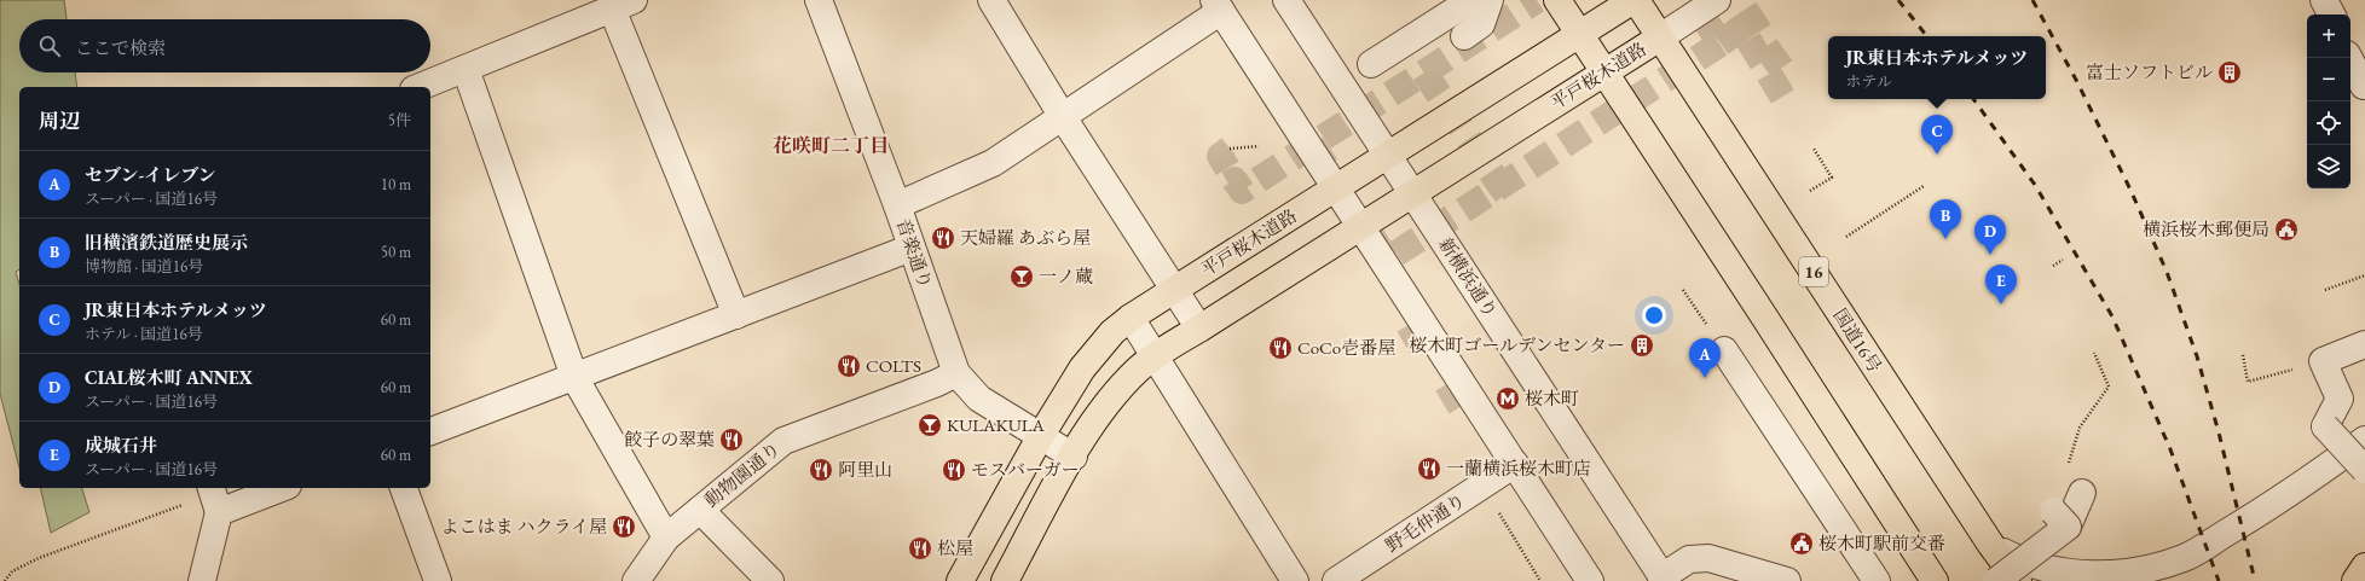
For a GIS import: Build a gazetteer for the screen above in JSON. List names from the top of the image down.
{
  "streets": {
    "main road": ["平戸桜木道路", "16", "国道16号"],
    "street": [
      "音楽通り",
      "新横浜通り",
      "動物園通り",
      "野毛仲通り"
    ]
  },
  "crossings": [
    ["平戸桜木道路", "音楽通り"],
    ["平戸桜木道路", "新横浜通り"],
    ["平戸桜木道路", "国道16号"],
    ["音楽通り", "動物園通り"]
  ],
  "districts": ["花咲町二丁目"],
  "places": {
    "building": ["富士ソフトビル", "桜木町ゴールデンセンター"],
    "public building": ["横浜桜木郵便局", "桜木町駅前交番"],
    "restaurant": [
      "天婦羅 あぶら屋",
      "CoCo壱番屋",
      "COLTS",
      "餃子の翠葉",
      "一蘭横浜桜木町店",
      "阿里山",
      "モスバーガー",
      "よこはま ハクライ屋",
      "松屋"
    ],
    "bar": ["一ノ蔵", "KULAKULA"],
    "metro station": ["桜木町"]
  },
  "page": {
    "map_buttons": ["+", "−"],
    "search": "ここで検索",
    "popup": ["JR東日本ホテルメッツ", "ホテル"],
    "heading": ["周辺", "5件"],
    "pins": [
      "C",
      "B",
      "D",
      "E",
      "A"
    ],
    "list": [
      {
        "mark": "A",
        "name": "セブン-イレブン",
        "note": "スーパー · 国道16号",
        "value": "10 m"
      },
      {
        "mark": "B",
        "name": "旧横濱鉄道歴史展示",
        "note": "博物館 · 国道16号",
        "value": "50 m"
      },
      {
        "mark": "C",
        "name": "JR東日本ホテルメッツ",
        "note": "ホテル · 国道16号",
        "value": "60 m"
      },
      {
        "mark": "D",
        "name": "CIAL桜木町 ANNEX",
        "note": "スーパー · 国道16号",
        "value": "60 m"
      },
      {
        "mark": "E",
        "name": "成城石井",
        "note": "スーパー · 国道16号",
        "value": "60 m"
      }
    ]
  }
}
